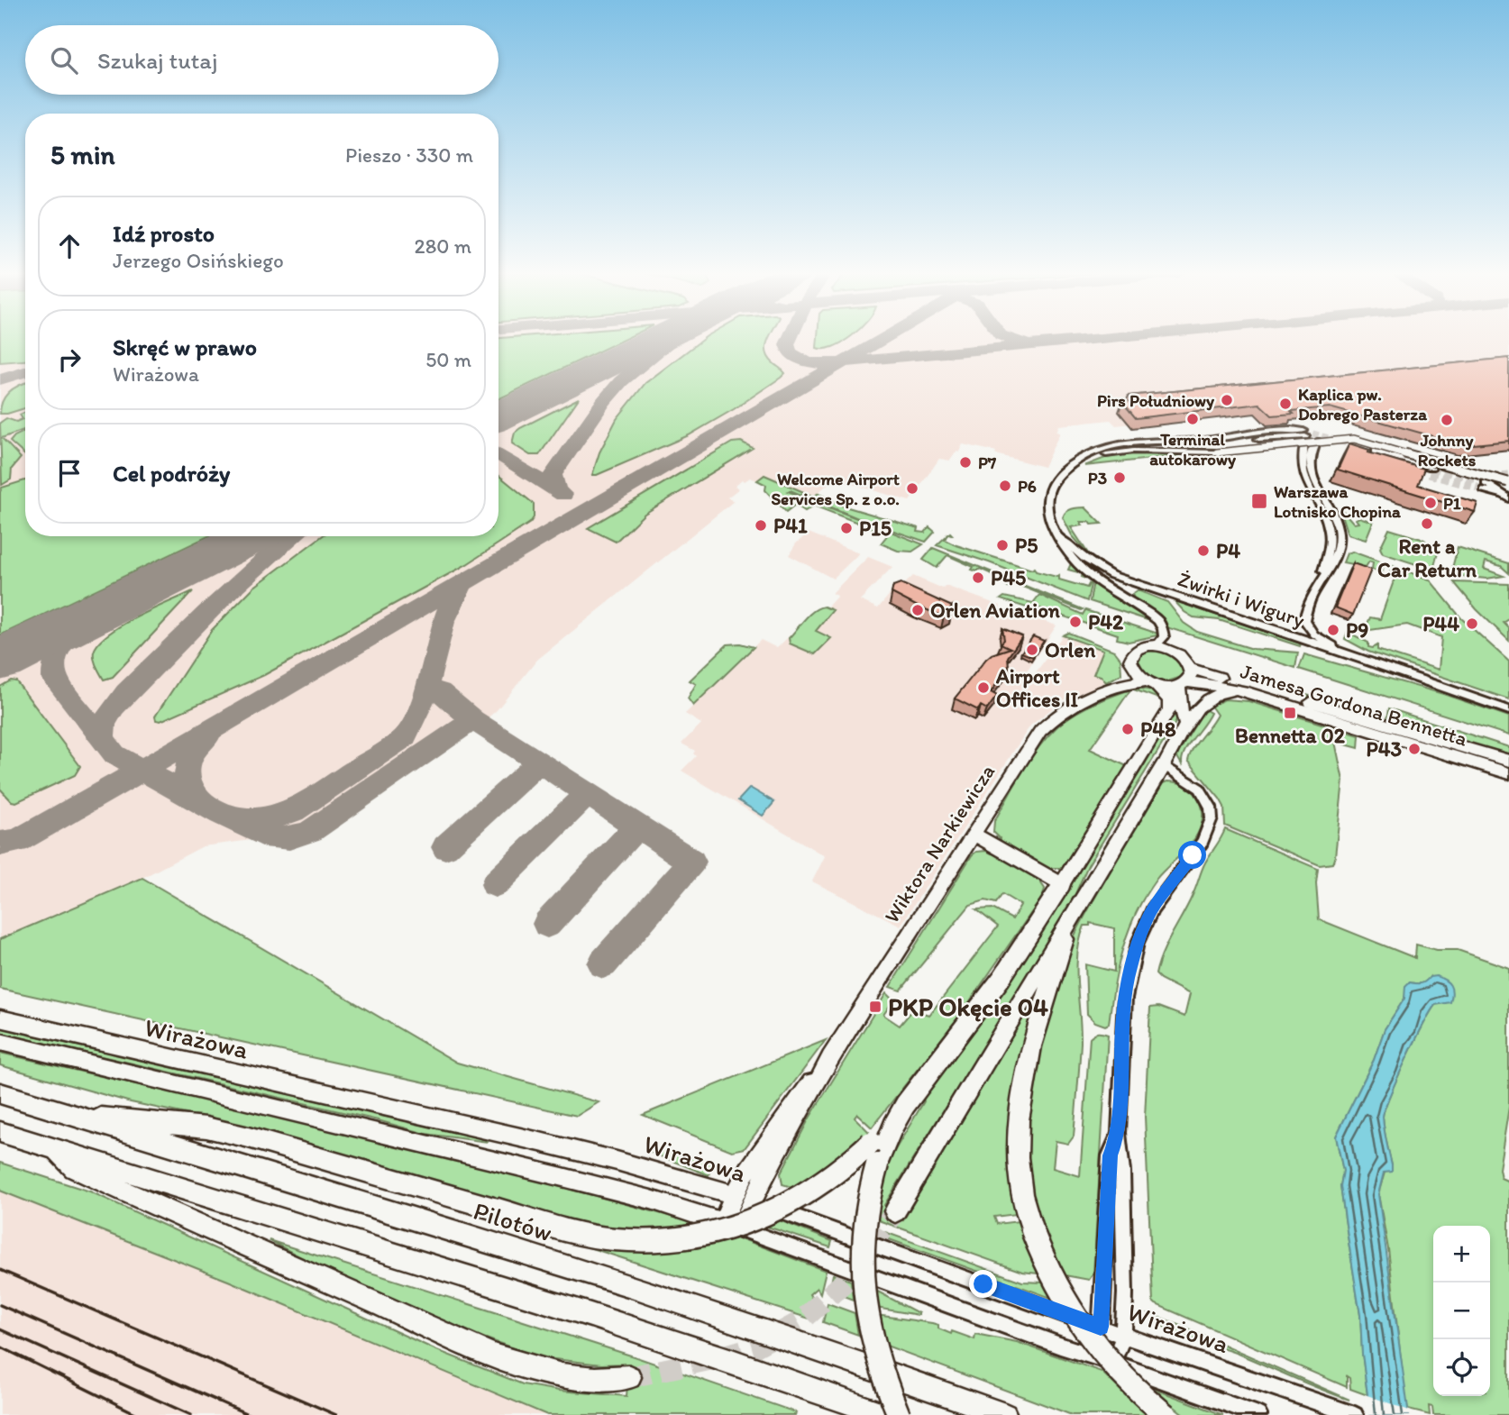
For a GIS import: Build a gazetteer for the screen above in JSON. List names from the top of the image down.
{
  "streets": {
    "highway": ["Pilotów"],
    "main road": ["Jamesa Gordona Bennetta", "Wiktora Narkiewicza", "Wirażowa"],
    "street": ["Żwirki i Wigury"]
  },
  "crossings": [
    ["Jamesa Gordona Bennetta", "Wiktora Narkiewicza"],
    ["Wiktora Narkiewicza", "Wirażowa"]
  ],
  "places": {
    "other": [
      "Pirs Południowy",
      "Kaplica pw. Dobrego Pasterza",
      "Terminal autokarowy",
      "Johnny Rockets",
      "P7",
      "P3",
      "P6",
      "Welcome Airport Services Sp. z o.o.",
      "P1",
      "Rent a Car Return",
      "P41",
      "P15",
      "P5",
      "P4",
      "P45",
      "Orlen Aviation",
      "P42",
      "P44",
      "P9",
      "Orlen",
      "Airport Offices II",
      "P48",
      "P43"
    ],
    "transit": ["Warszawa Lotnisko Chopina", "Bennetta 02", "PKP Okęcie 04"]
  },
  "page": {
    "search": "Szukaj tutaj",
    "heading": ["5 min", "Pieszo · 330 m"],
    "list": [
      ["Idź prosto", "Jerzego Osińskiego", "280 m"],
      ["Skręć w prawo", "Wirażowa", "50 m"],
      "Cel podróży"
    ],
    "map_buttons": ["+", "−"]
  }
}
